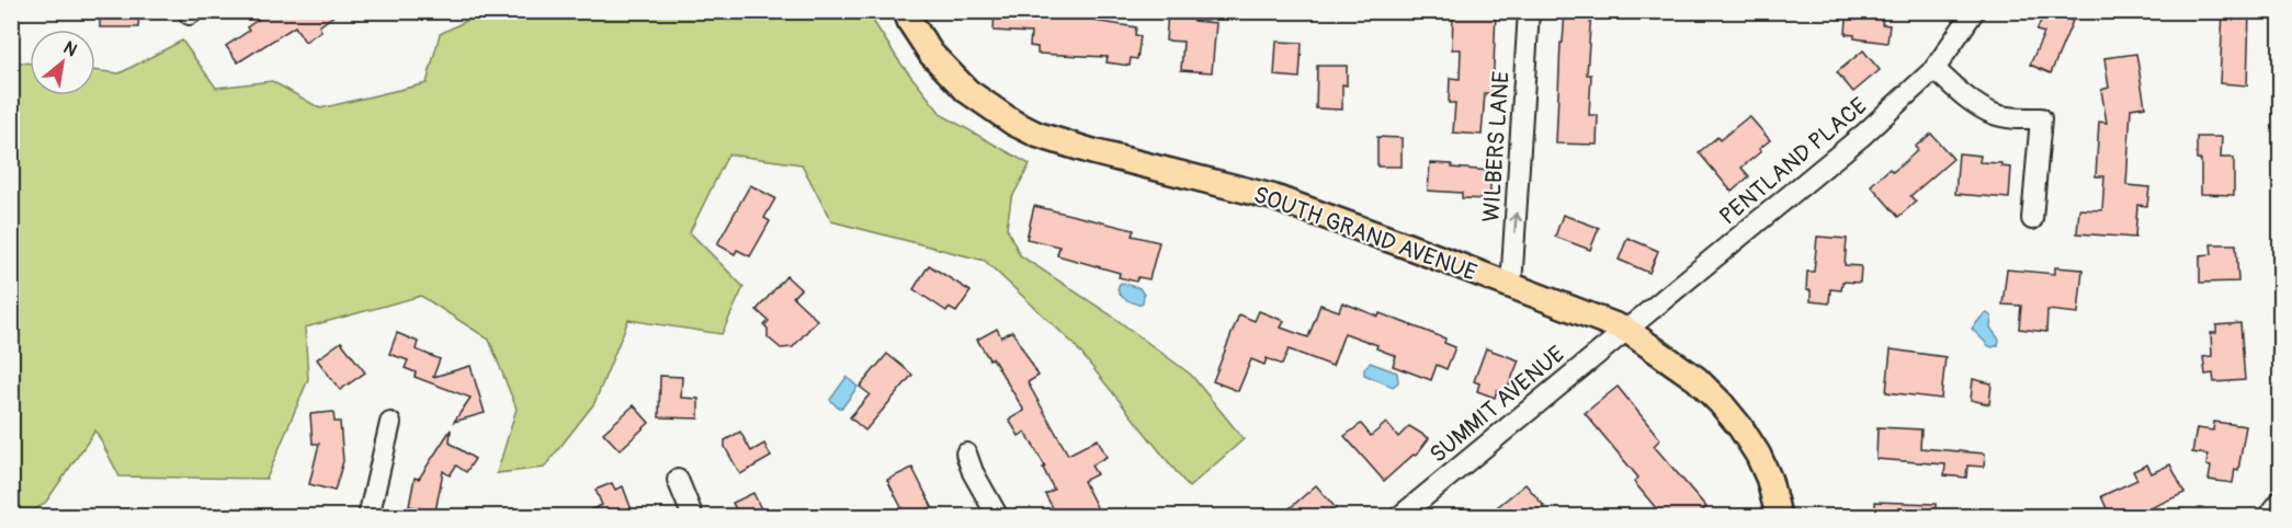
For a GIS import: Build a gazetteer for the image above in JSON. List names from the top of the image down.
{
  "streets": {
    "main road": ["SOUTH GRAND AVENUE"],
    "street": ["WILBERS LANE", "PENTLAND PLACE", "SUMMIT AVENUE"]
  },
  "crossings": [
    ["WILBERS LANE", "SOUTH GRAND AVENUE"],
    ["PENTLAND PLACE", "SOUTH GRAND AVENUE"],
    ["PENTLAND PLACE", "SUMMIT AVENUE"],
    ["SOUTH GRAND AVENUE", "SUMMIT AVENUE"]
  ],
  "one_way": ["WILBERS LANE"],
  "north": "top right"
}
